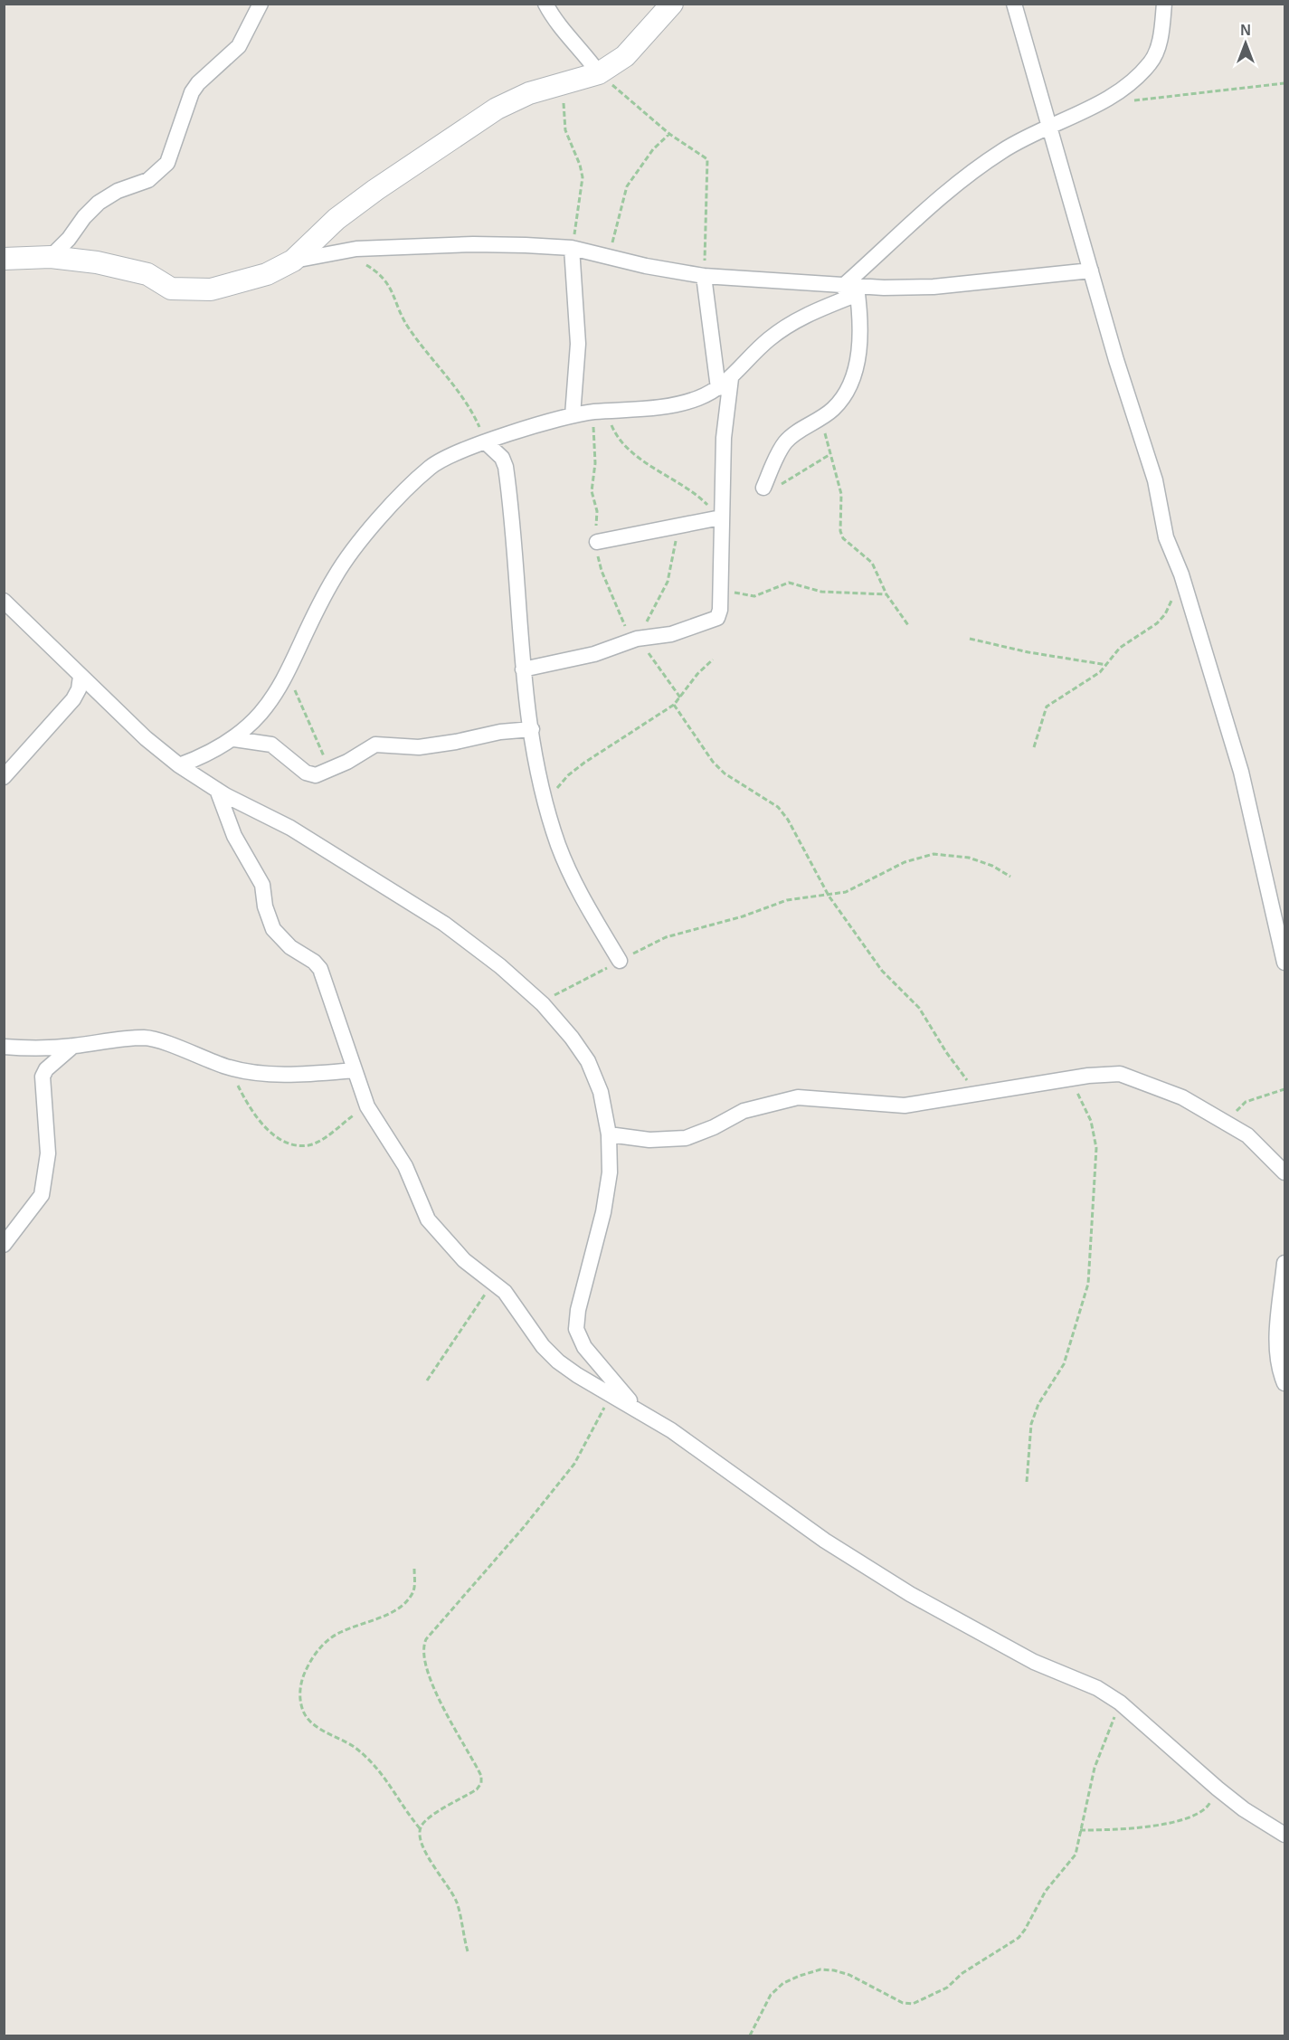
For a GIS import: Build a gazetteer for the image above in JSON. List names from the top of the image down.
{
  "north": "top"
}
